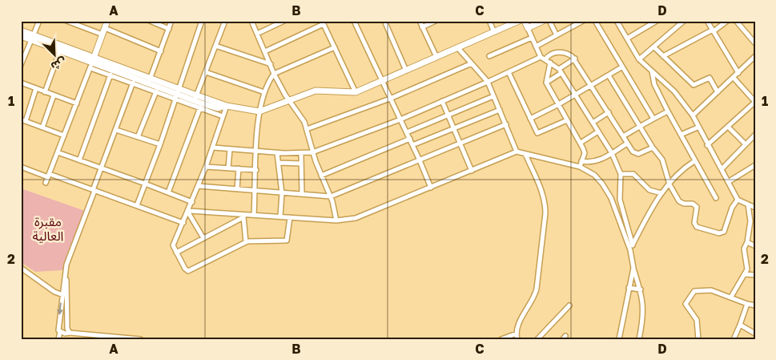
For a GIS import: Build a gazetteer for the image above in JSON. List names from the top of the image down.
{
  "parks": ["مقبرة العالية"],
  "north": "bottom right",
  "grid": {
    "columns": [
      "A",
      "B",
      "C",
      "D"
    ],
    "rows": ["1", "2"]
  }
}
